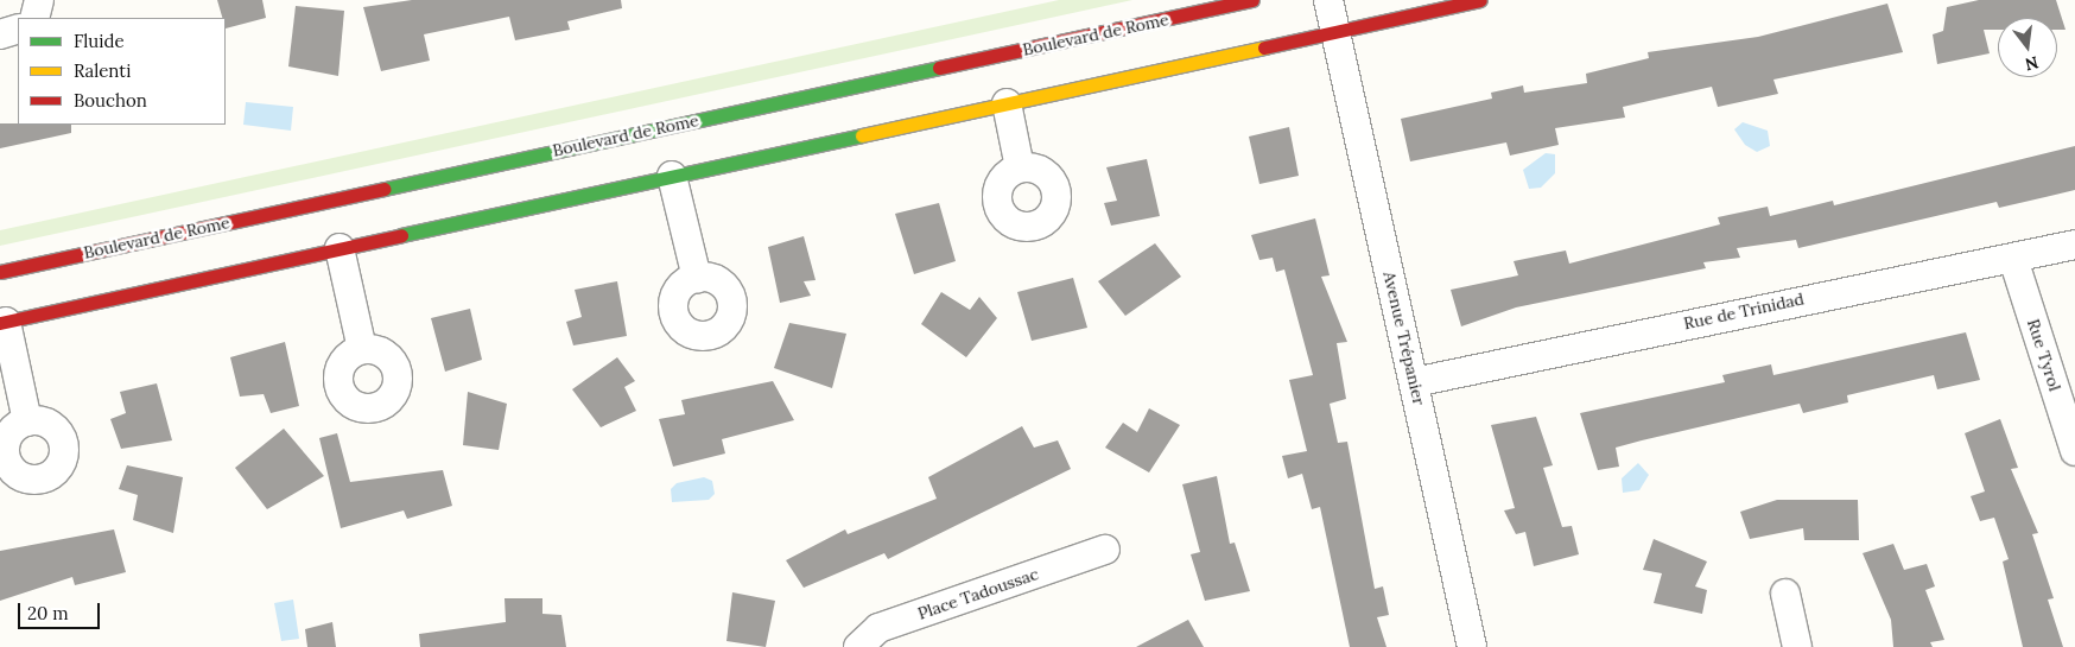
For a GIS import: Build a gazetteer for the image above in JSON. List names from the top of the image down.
{
  "streets": {
    "main road": ["Boulevard de Rome"],
    "street": [
      "Rue de Trinidad",
      "Avenue Trépanier",
      "Rue Tyrol",
      "Place Tadoussac"
    ]
  },
  "crossings": [
    ["Rue de Trinidad", "Avenue Trépanier"],
    ["Rue de Trinidad", "Rue Tyrol"]
  ],
  "legend": ["Fluide", "Ralenti", "Bouchon"],
  "scale_bar": "20 m",
  "north": "bottom"
}
